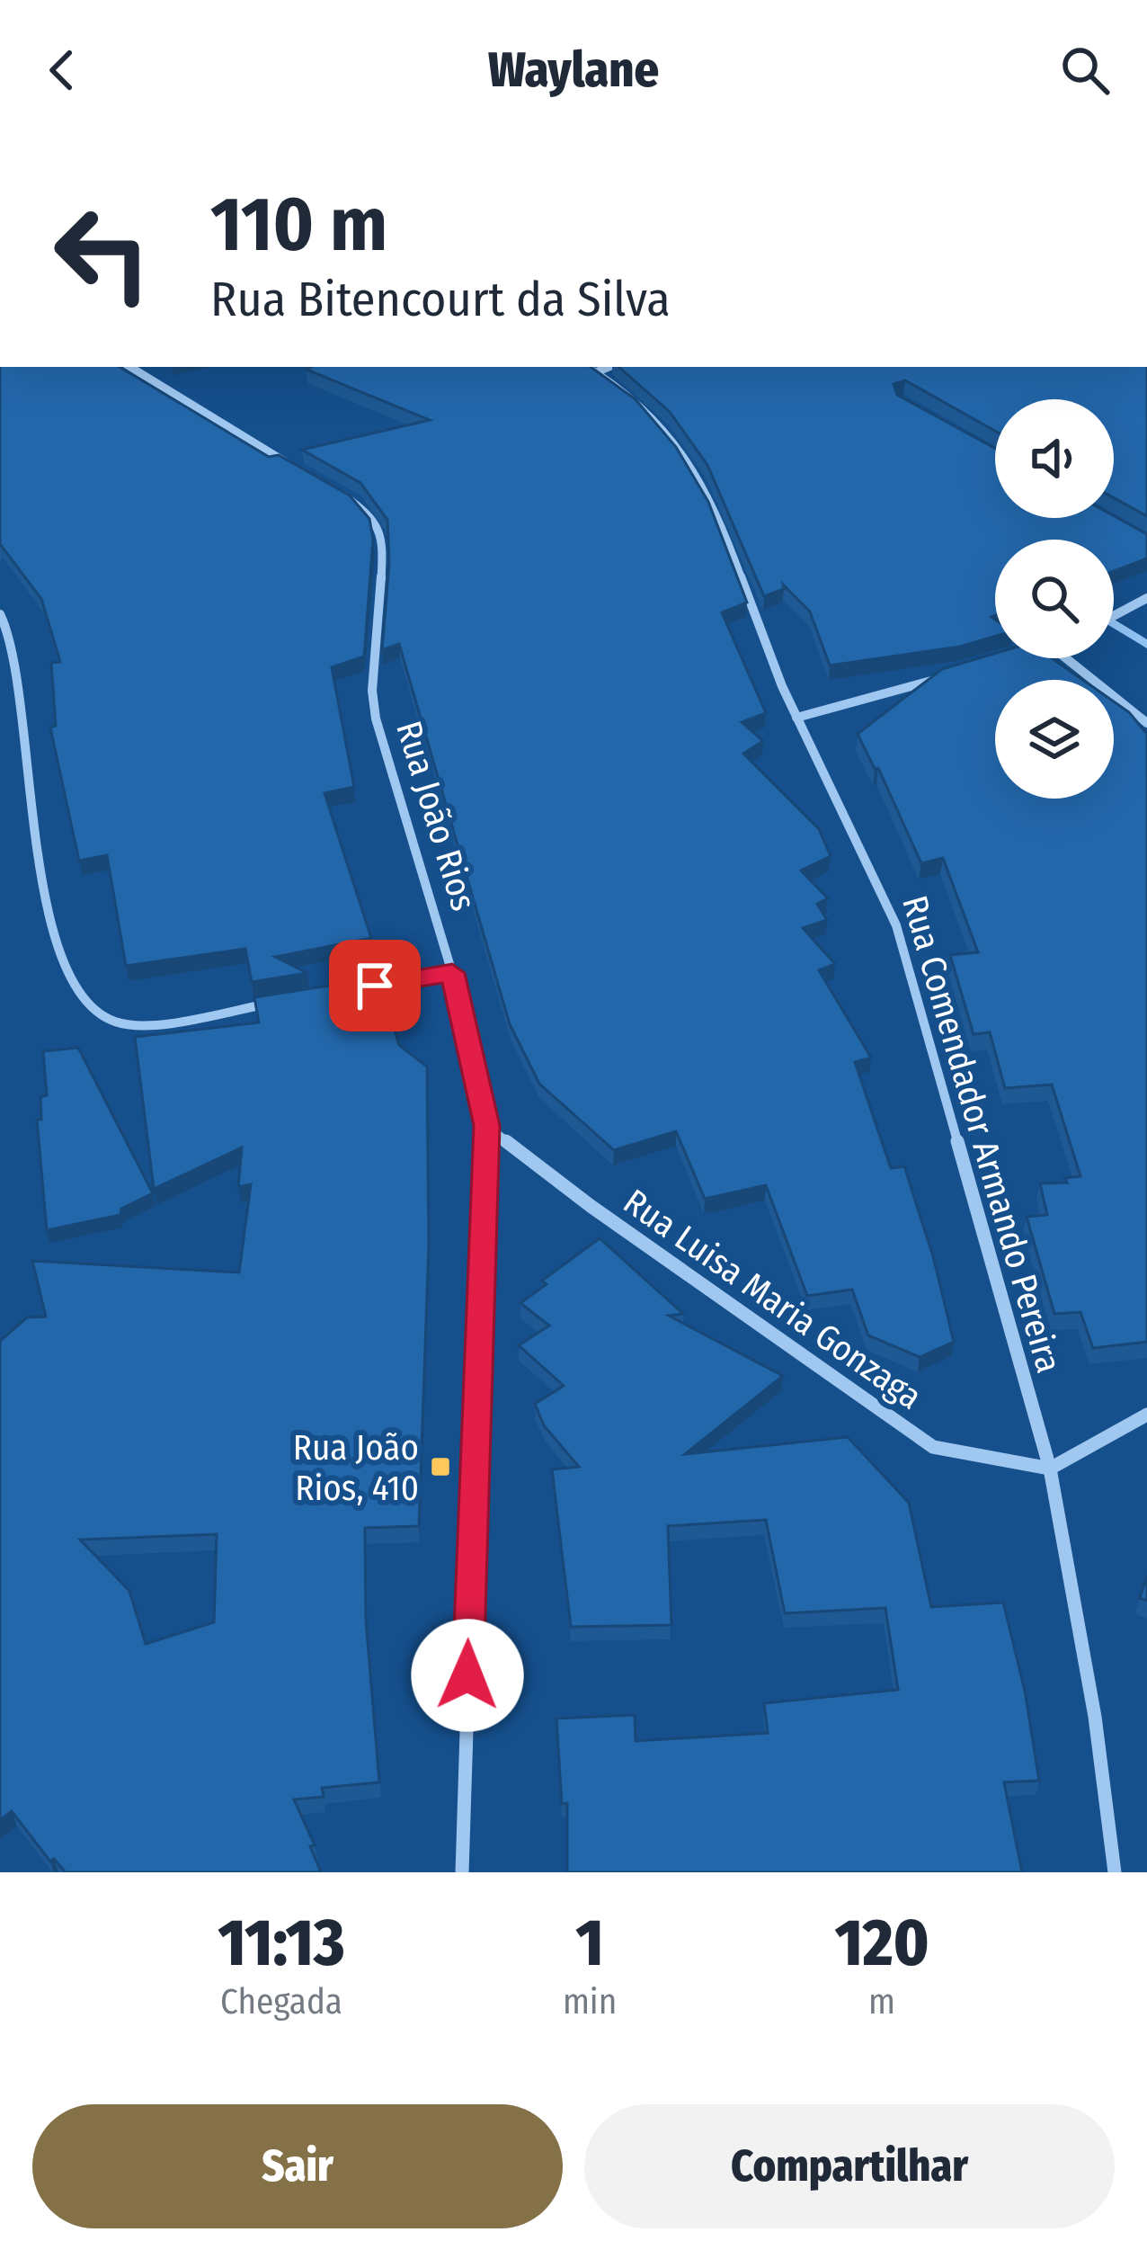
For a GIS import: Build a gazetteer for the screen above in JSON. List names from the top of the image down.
{
  "streets": {
    "street": ["Rua João Rios", "Rua Comendador Armando Pereira", "Rua Luisa Maria Gonzaga"]
  },
  "crossings": [
    ["Rua João Rios", "Rua Luisa Maria Gonzaga"],
    ["Rua Comendador Armando Pereira", "Rua Luisa Maria Gonzaga"]
  ],
  "places": {
    "transit": ["Rua João Rios, 410"]
  },
  "page": {
    "header": "Waylane",
    "turn": ["110 m", "Rua Bitencourt da Silva"],
    "eta": [
      "11:13",
      "Chegada",
      "1",
      "min",
      "120",
      "m"
    ],
    "buttons": ["Sair", "Compartilhar"]
  }
}
